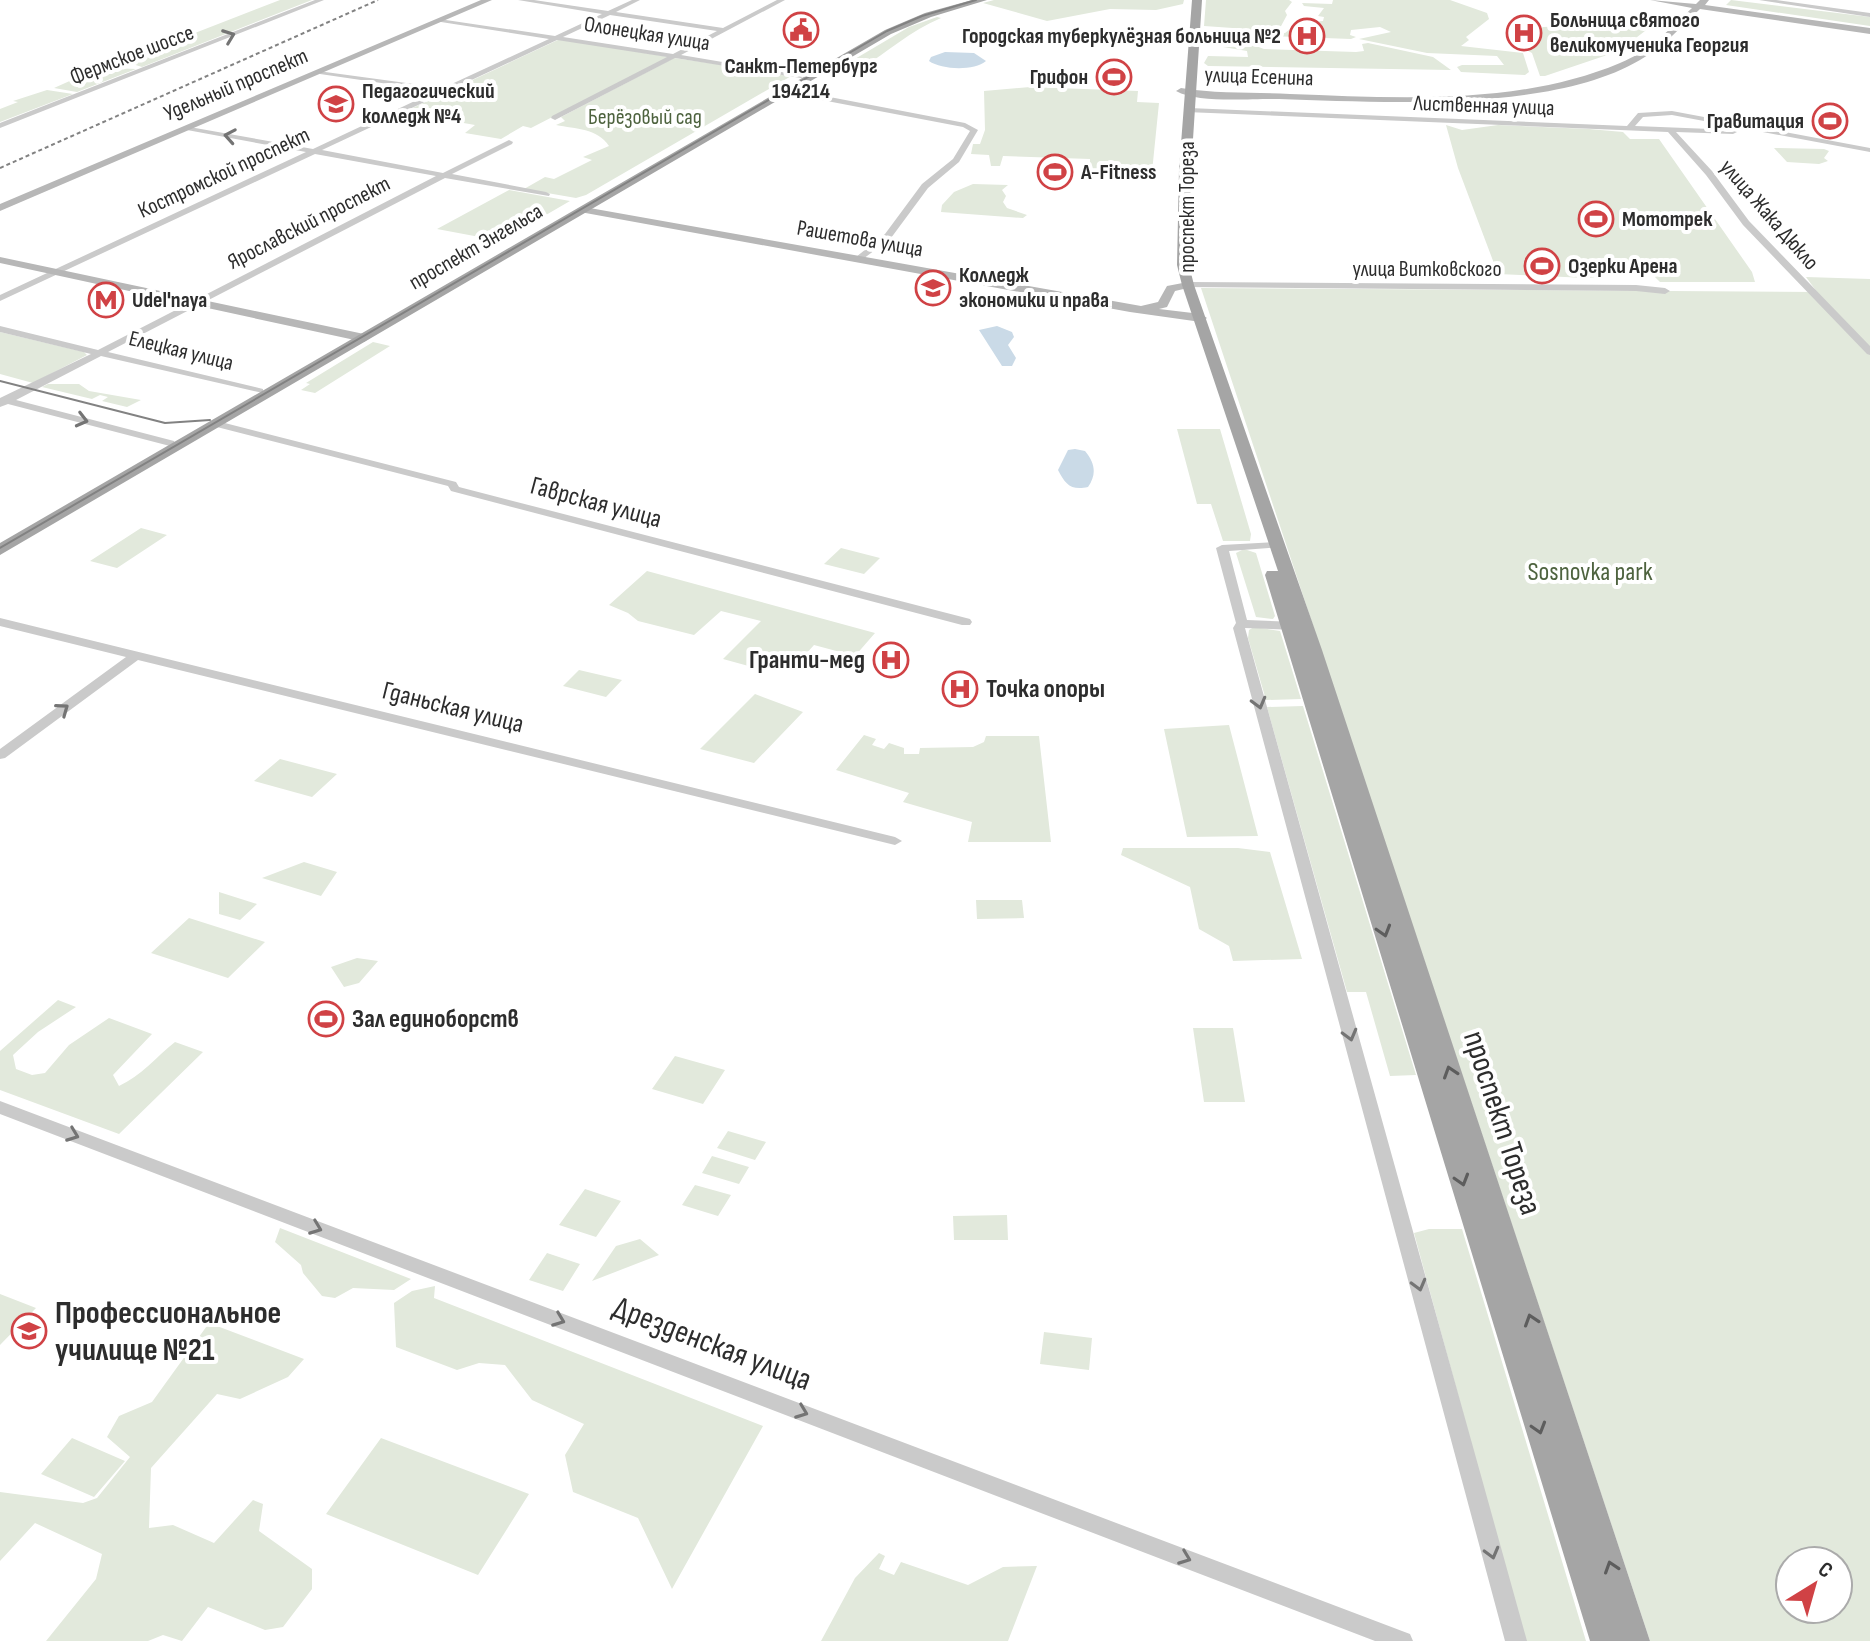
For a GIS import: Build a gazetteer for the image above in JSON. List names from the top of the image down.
{
  "streets": {
    "main road": ["проспект Тореза", "проспект Энгельса"],
    "street": [
      "Олонецкая улица",
      "Фермское шоссе",
      "улица Есенина",
      "Удельный проспект",
      "Лиственная улица",
      "Костромской проспект",
      "улица Жака Дюкло",
      "Ярославский проспект",
      "Рашетова улица",
      "улица Витковского",
      "Елецкая улица",
      "Гаврская улица",
      "Гданьская улица",
      "Дрезденская улица"
    ]
  },
  "crossings": [
    ["Олонецкая улица", "Удельный проспект"],
    ["Олонецкая улица", "Костромской проспект"],
    ["Олонецкая улица", "проспект Энгельса"],
    ["улица Есенина", "проспект Тореза"],
    ["Лиственная улица", "проспект Тореза"],
    ["Лиственная улица", "улица Жака Дюкло"],
    ["проспект Тореза", "Рашетова улица"],
    ["проспект Тореза", "улица Витковского"],
    ["Ярославский проспект", "Елецкая улица"],
    ["Рашетова улица", "проспект Энгельса"],
    ["Рашетова улица", "улица Витковского"],
    ["проспект Энгельса", "Елецкая улица"],
    ["проспект Энгельса", "Гаврская улица"]
  ],
  "one_way": ["Фермское шоссе", "Дрезденская улица"],
  "parks": ["Берёзовый сад", "Sosnovka park"],
  "places": {
    "public building": ["Санкт-Петербург 194214"],
    "hospital": [
      "Больница святого великомученика Георгия",
      "Городская туберкулёзная больница №2",
      "Гранти-мед",
      "Точка опоры"
    ],
    "sports": [
      "Грифон",
      "Гравитация",
      "A-Fitness",
      "Мототрек",
      "Озерки Арена",
      "Зал единоборств"
    ],
    "school or university": ["Педагогический колледж №4", "Колледж экономики и права", "Профессиональное училище №21"],
    "metro station": ["Udel'naya"]
  },
  "north": "top right"
}
